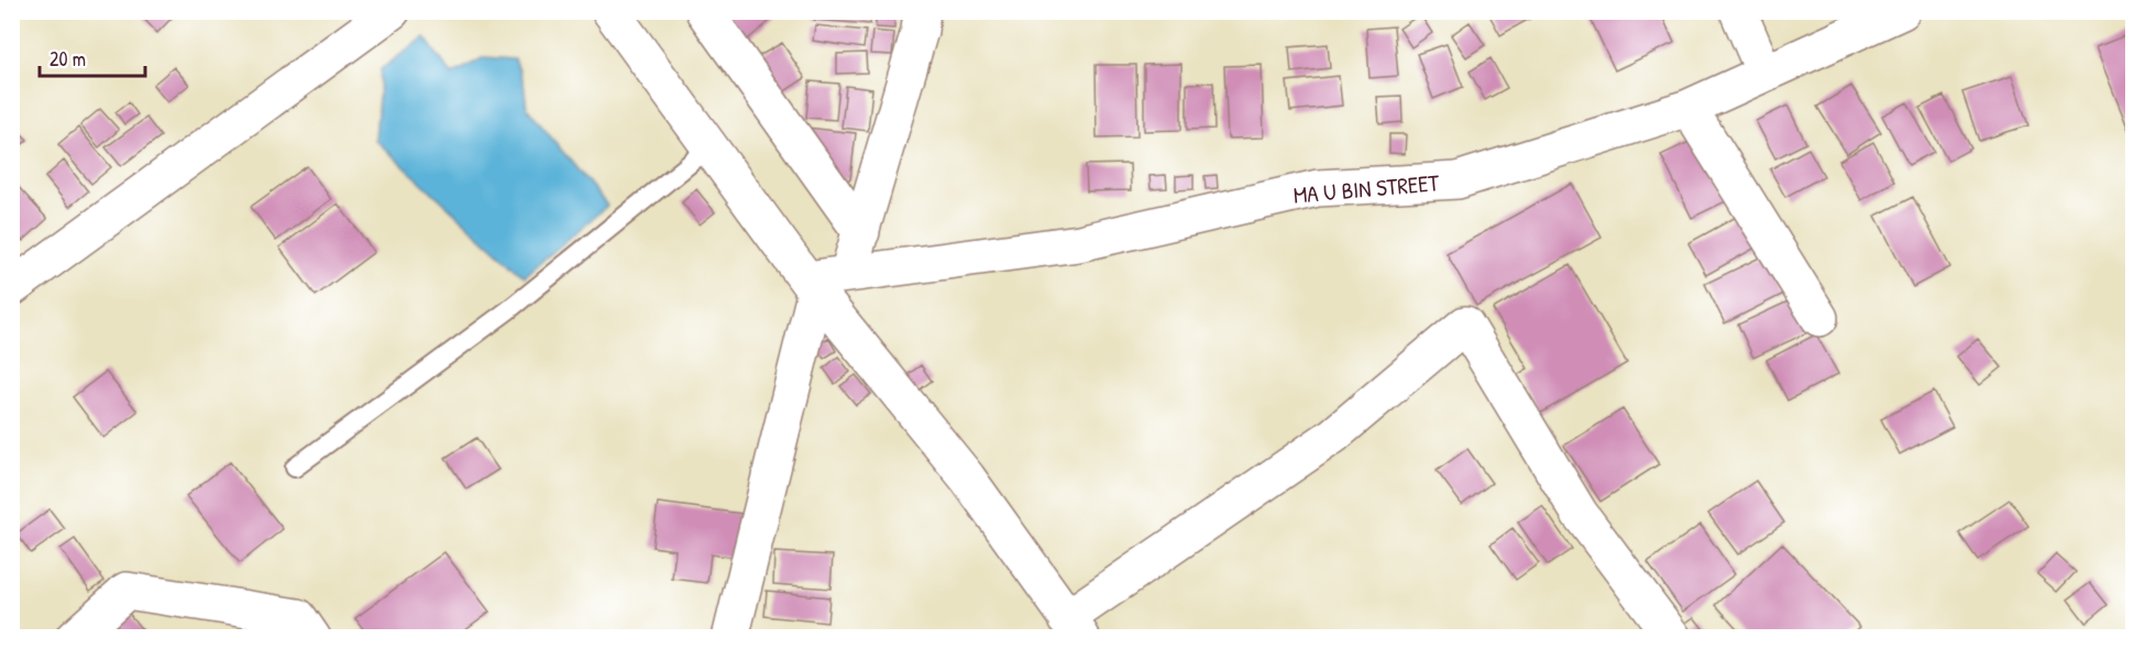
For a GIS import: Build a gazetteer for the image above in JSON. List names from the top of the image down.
{
  "streets": {
    "street": ["MA U BIN STREET"]
  },
  "scale_bar": "20 m"
}
